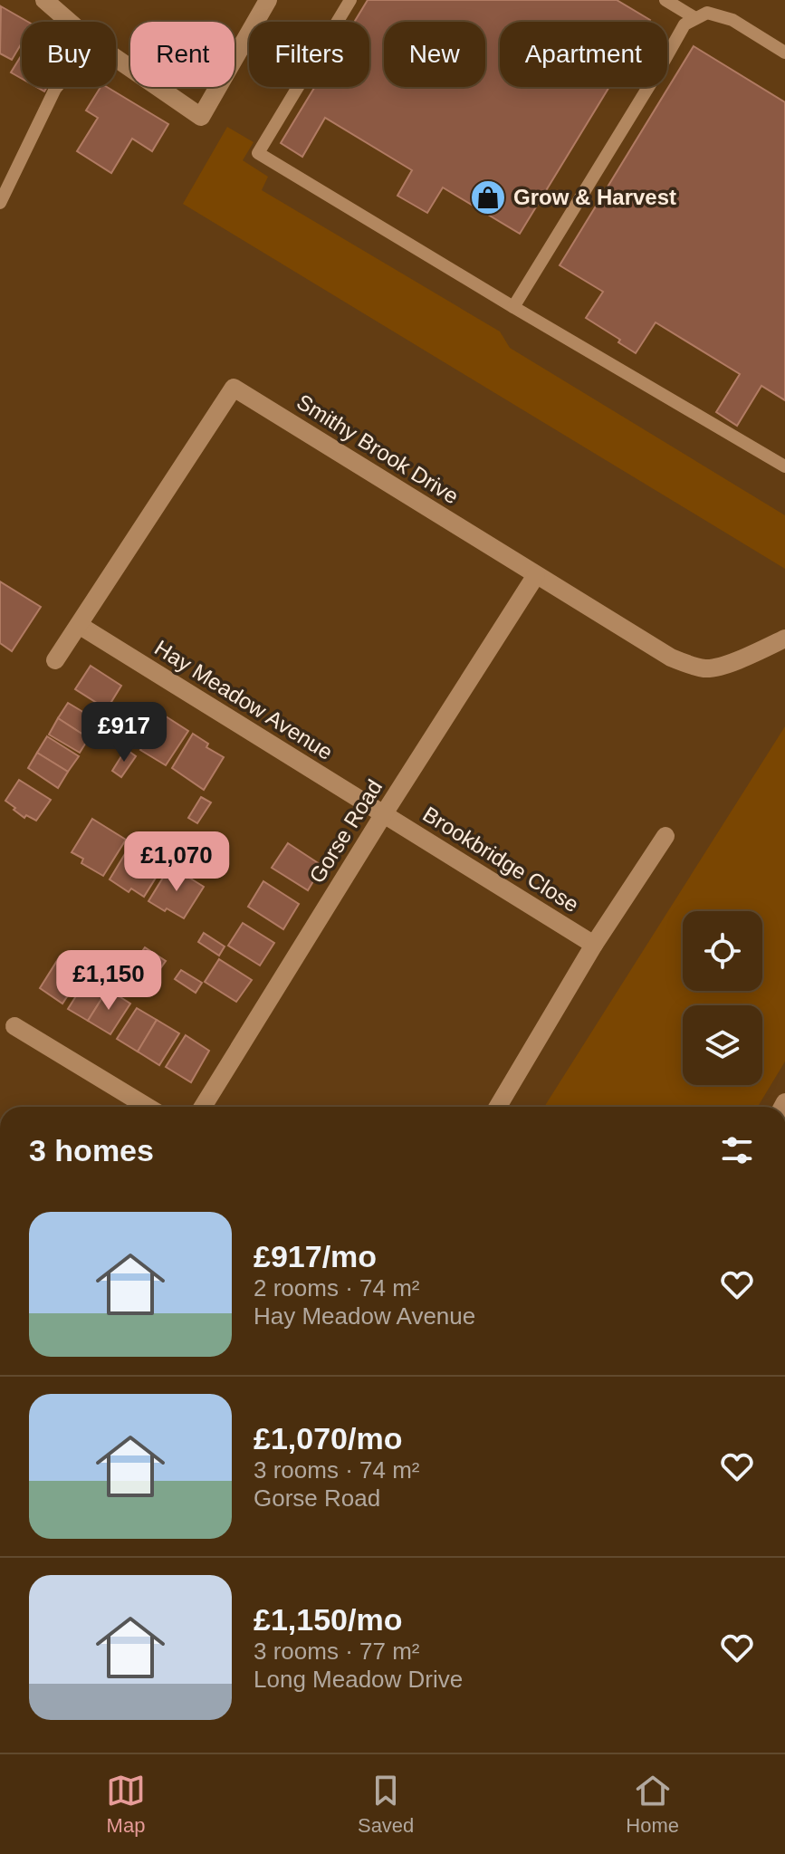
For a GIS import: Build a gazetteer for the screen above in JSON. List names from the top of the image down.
{
  "streets": {
    "street": [
      "Smithy Brook Drive",
      "Hay Meadow Avenue",
      "Gorse Road",
      "Brookbridge Close"
    ]
  },
  "crossings": [
    ["Smithy Brook Drive", "Hay Meadow Avenue"],
    ["Smithy Brook Drive", "Gorse Road"],
    ["Hay Meadow Avenue", "Gorse Road"],
    ["Hay Meadow Avenue", "Brookbridge Close"],
    ["Gorse Road", "Brookbridge Close"]
  ],
  "places": {
    "shop": ["Grow & Harvest"]
  },
  "page": {
    "chip": [
      "Buy",
      "Rent",
      "Filters",
      "New",
      "Apartment"
    ],
    "price": ["£917", "£1,070", "£1,150"],
    "heading": "3 homes",
    "list": [
      {
        "name": "£917/mo",
        "note": "2 rooms · 74 m² · Hay Meadow Avenue"
      },
      {
        "name": "£1,070/mo",
        "note": "3 rooms · 74 m² · Gorse Road"
      },
      {
        "name": "£1,150/mo",
        "note": "3 rooms · 77 m² · Long Meadow Drive"
      }
    ],
    "tabs": ["Map", "Saved", "Home"]
  }
}
